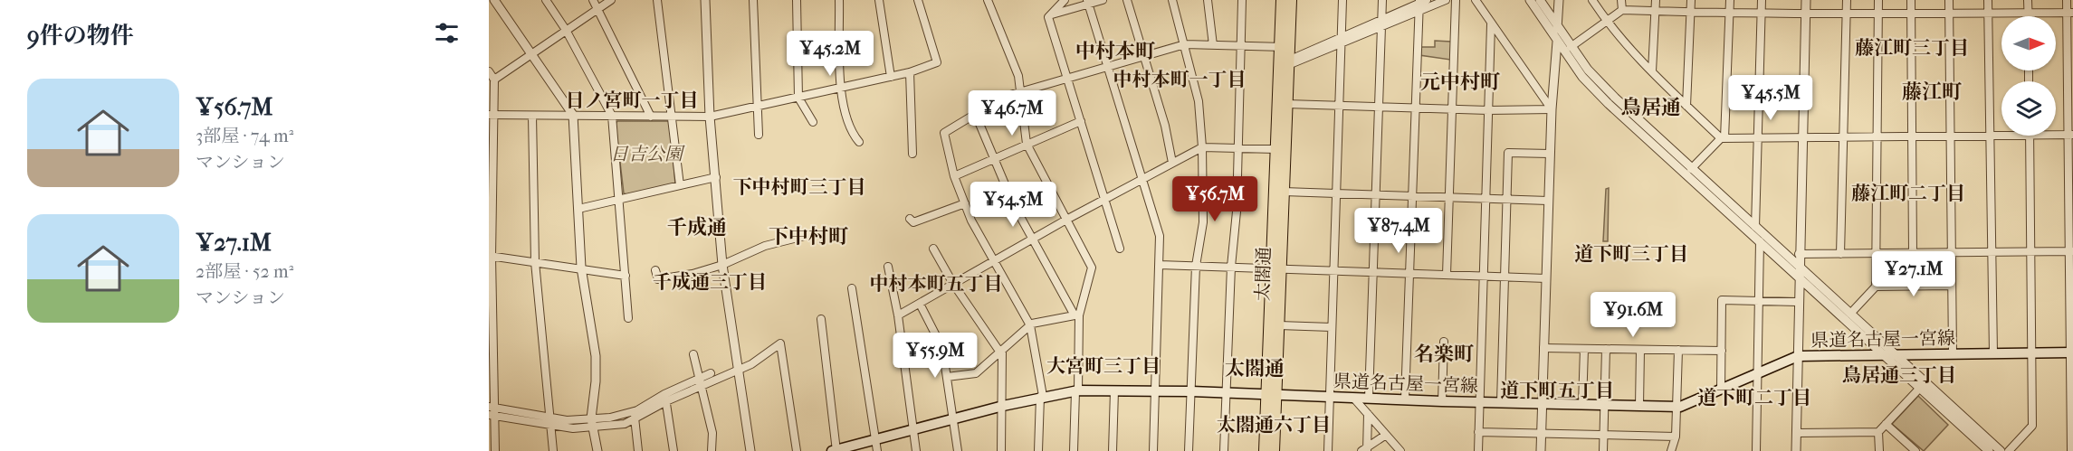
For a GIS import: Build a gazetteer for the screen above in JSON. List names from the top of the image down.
{
  "streets": {
    "main road": ["太閤通", "県道名古屋一宮線"]
  },
  "crossings": [
    ["太閤通", "県道名古屋一宮線"]
  ],
  "districts": [
    "藤江町三丁目",
    "中村本町",
    "中村本町一丁目",
    "元中村町",
    "藤江町",
    "日ノ宮町一丁目",
    "鳥居通",
    "下中村町三丁目",
    "藤江町二丁目",
    "千成通",
    "下中村町",
    "道下町三丁目",
    "千成通三丁目",
    "中村本町五丁目",
    "名楽町",
    "大宮町三丁目",
    "太閤通",
    "鳥居通三丁目",
    "道下町五丁目",
    "道下町二丁目",
    "太閤通六丁目"
  ],
  "parks": ["日吉公園"],
  "north": "right",
  "page": {
    "heading": "9件の物件",
    "price": [
      "¥45.2M",
      "¥45.5M",
      "¥46.7M",
      "¥56.7M",
      "¥54.5M",
      "¥87.4M",
      "¥27.1M",
      "¥91.6M",
      "¥55.9M"
    ],
    "list": [
      {
        "name": "¥56.7M",
        "note": "3部屋 · 74 m² · マンション"
      },
      {
        "name": "¥27.1M",
        "note": "2部屋 · 52 m² · マンション"
      }
    ]
  }
}
